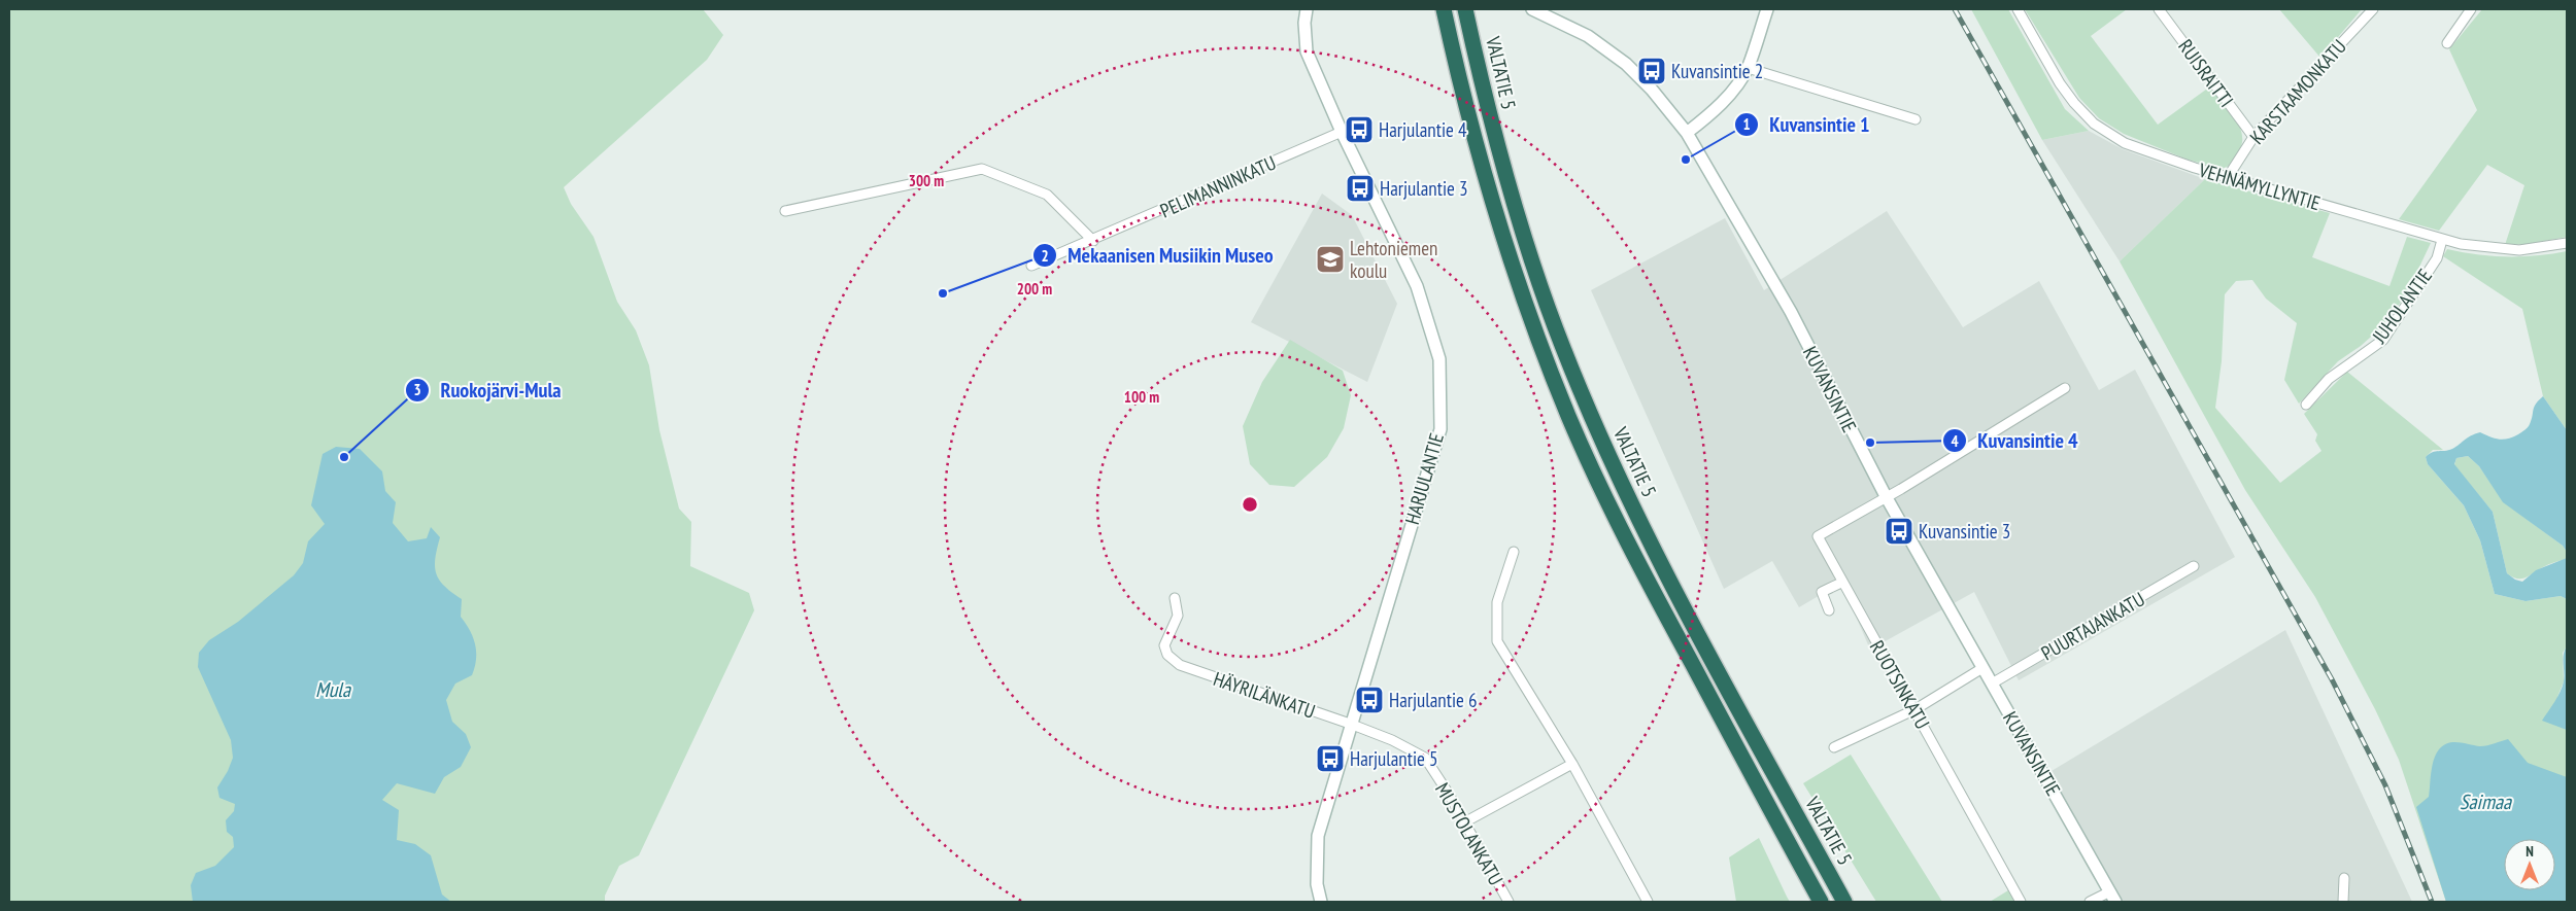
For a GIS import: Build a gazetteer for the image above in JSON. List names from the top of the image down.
{
  "streets": {
    "highway": ["VALTATIE 5"],
    "street": [
      "RUISRAITTI",
      "KARSTAAMONKATU",
      "PELIMANNINKATU",
      "VEHNÄMYLLYNTIE",
      "JUHOLANTIE",
      "KUVANSINTIE",
      "HARJULANTIE",
      "PUURTAJANKATU",
      "RUOTSINKATU",
      "HÄYRILÄNKATU",
      "MUSTOLANKATU"
    ]
  },
  "crossings": [
    ["RUISRAITTI", "KARSTAAMONKATU"],
    ["KARSTAAMONKATU", "VEHNÄMYLLYNTIE"],
    ["PELIMANNINKATU", "HARJULANTIE"],
    ["VEHNÄMYLLYNTIE", "JUHOLANTIE"],
    ["KUVANSINTIE", "PUURTAJANKATU"],
    ["KUVANSINTIE", "RUOTSINKATU"],
    ["HARJULANTIE", "HÄYRILÄNKATU"],
    ["HARJULANTIE", "MUSTOLANKATU"],
    ["HÄYRILÄNKATU", "MUSTOLANKATU"]
  ],
  "water": ["Mula", "Saimaa"],
  "places": {
    "bus stop": [
      "Kuvansintie 2",
      "Harjulantie 4",
      "Harjulantie 3",
      "Kuvansintie 3",
      "Harjulantie 6",
      "Harjulantie 5"
    ],
    "other": [
      "Kuvansintie 1",
      "Mekaanisen Musiikin Museo",
      "Kuvansintie 4",
      "Ruokojärvi-Mula"
    ],
    "school or university": ["Lehtoniemen koulu"]
  },
  "north": "top",
  "rings": ["300 m", "200 m", "100 m"]
}
